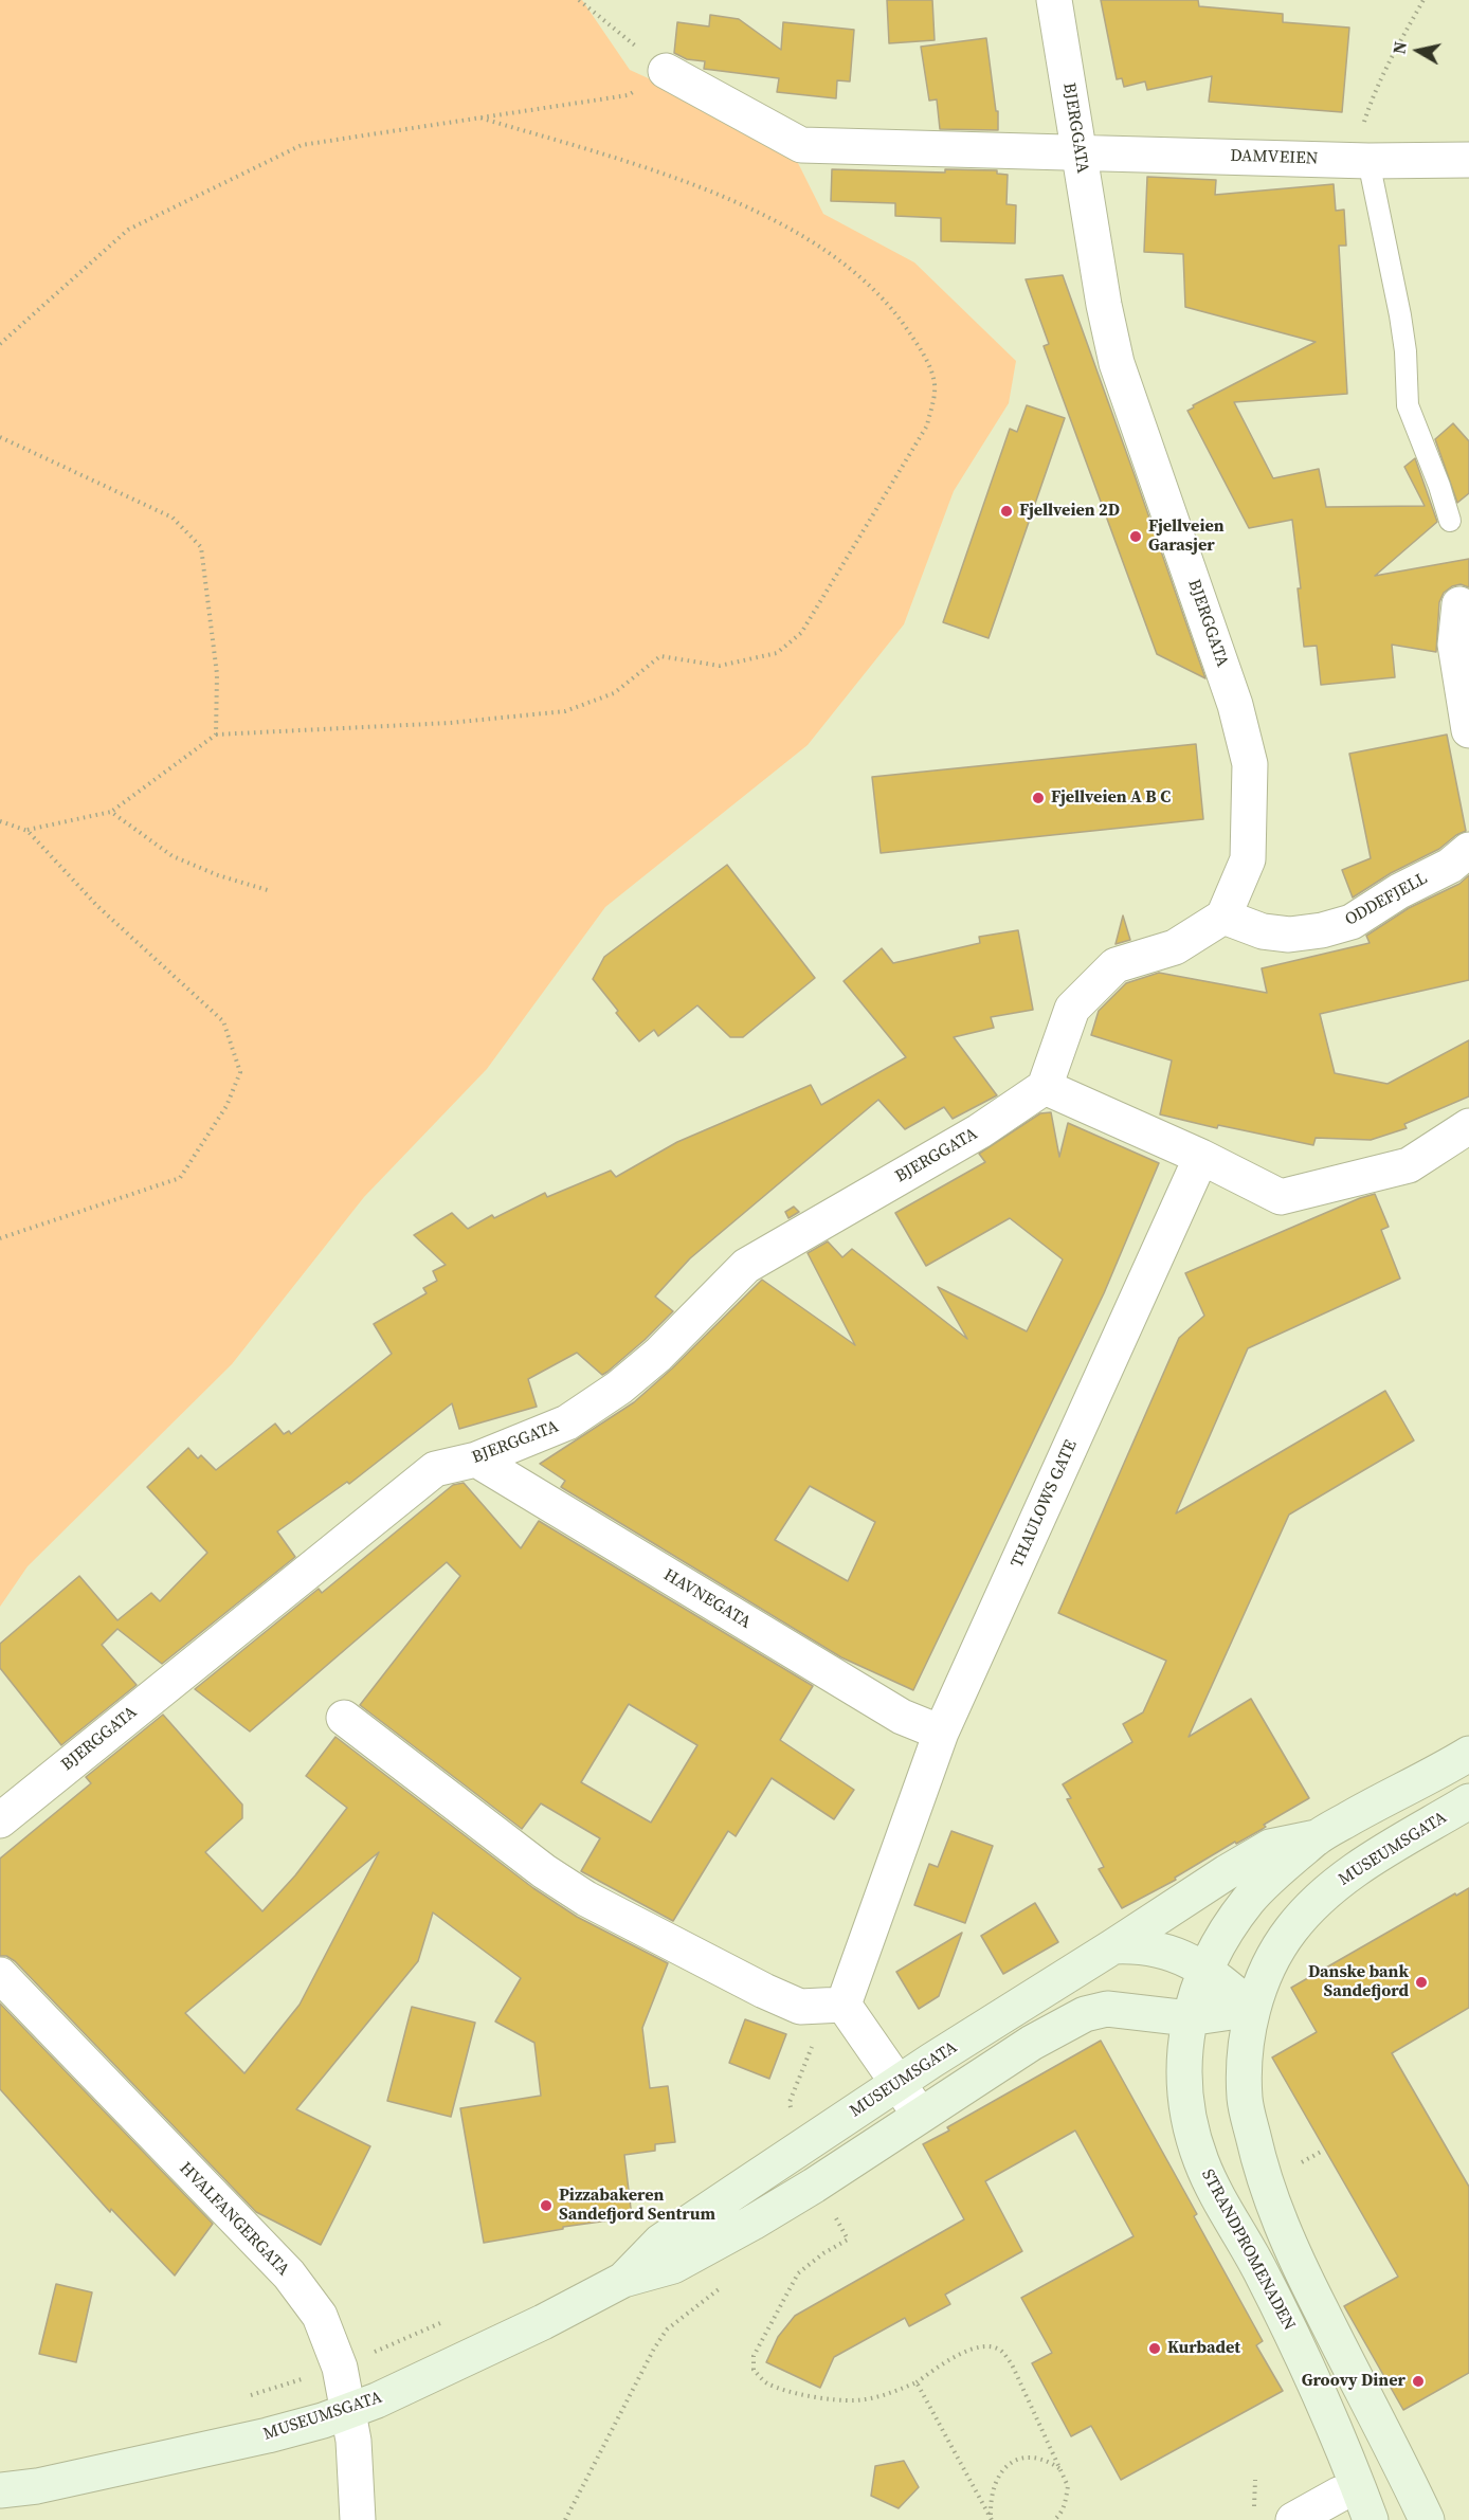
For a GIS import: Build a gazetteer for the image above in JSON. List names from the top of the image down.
{
  "streets": {
    "street": [
      "BJERGGATA",
      "DAMVEIEN",
      "ODDEFJELL",
      "THAULOWS GATE",
      "HAVNEGATA",
      "MUSEUMSGATA",
      "HVALFANGERGATA",
      "STRANDPROMENADEN"
    ]
  },
  "crossings": [
    ["BJERGGATA", "DAMVEIEN"],
    ["BJERGGATA", "ODDEFJELL"],
    ["BJERGGATA", "HAVNEGATA"],
    ["THAULOWS GATE", "HAVNEGATA"],
    ["MUSEUMSGATA", "HVALFANGERGATA"],
    ["MUSEUMSGATA", "STRANDPROMENADEN"]
  ],
  "places": [
    "Fjellveien 2D",
    "Fjellveien Garasjer",
    "Fjellveien A B C",
    "Danske bank Sandefjord",
    "Pizzabakeren Sandefjord Sentrum",
    "Kurbadet",
    "Groovy Diner"
  ],
  "north": "left"
}
